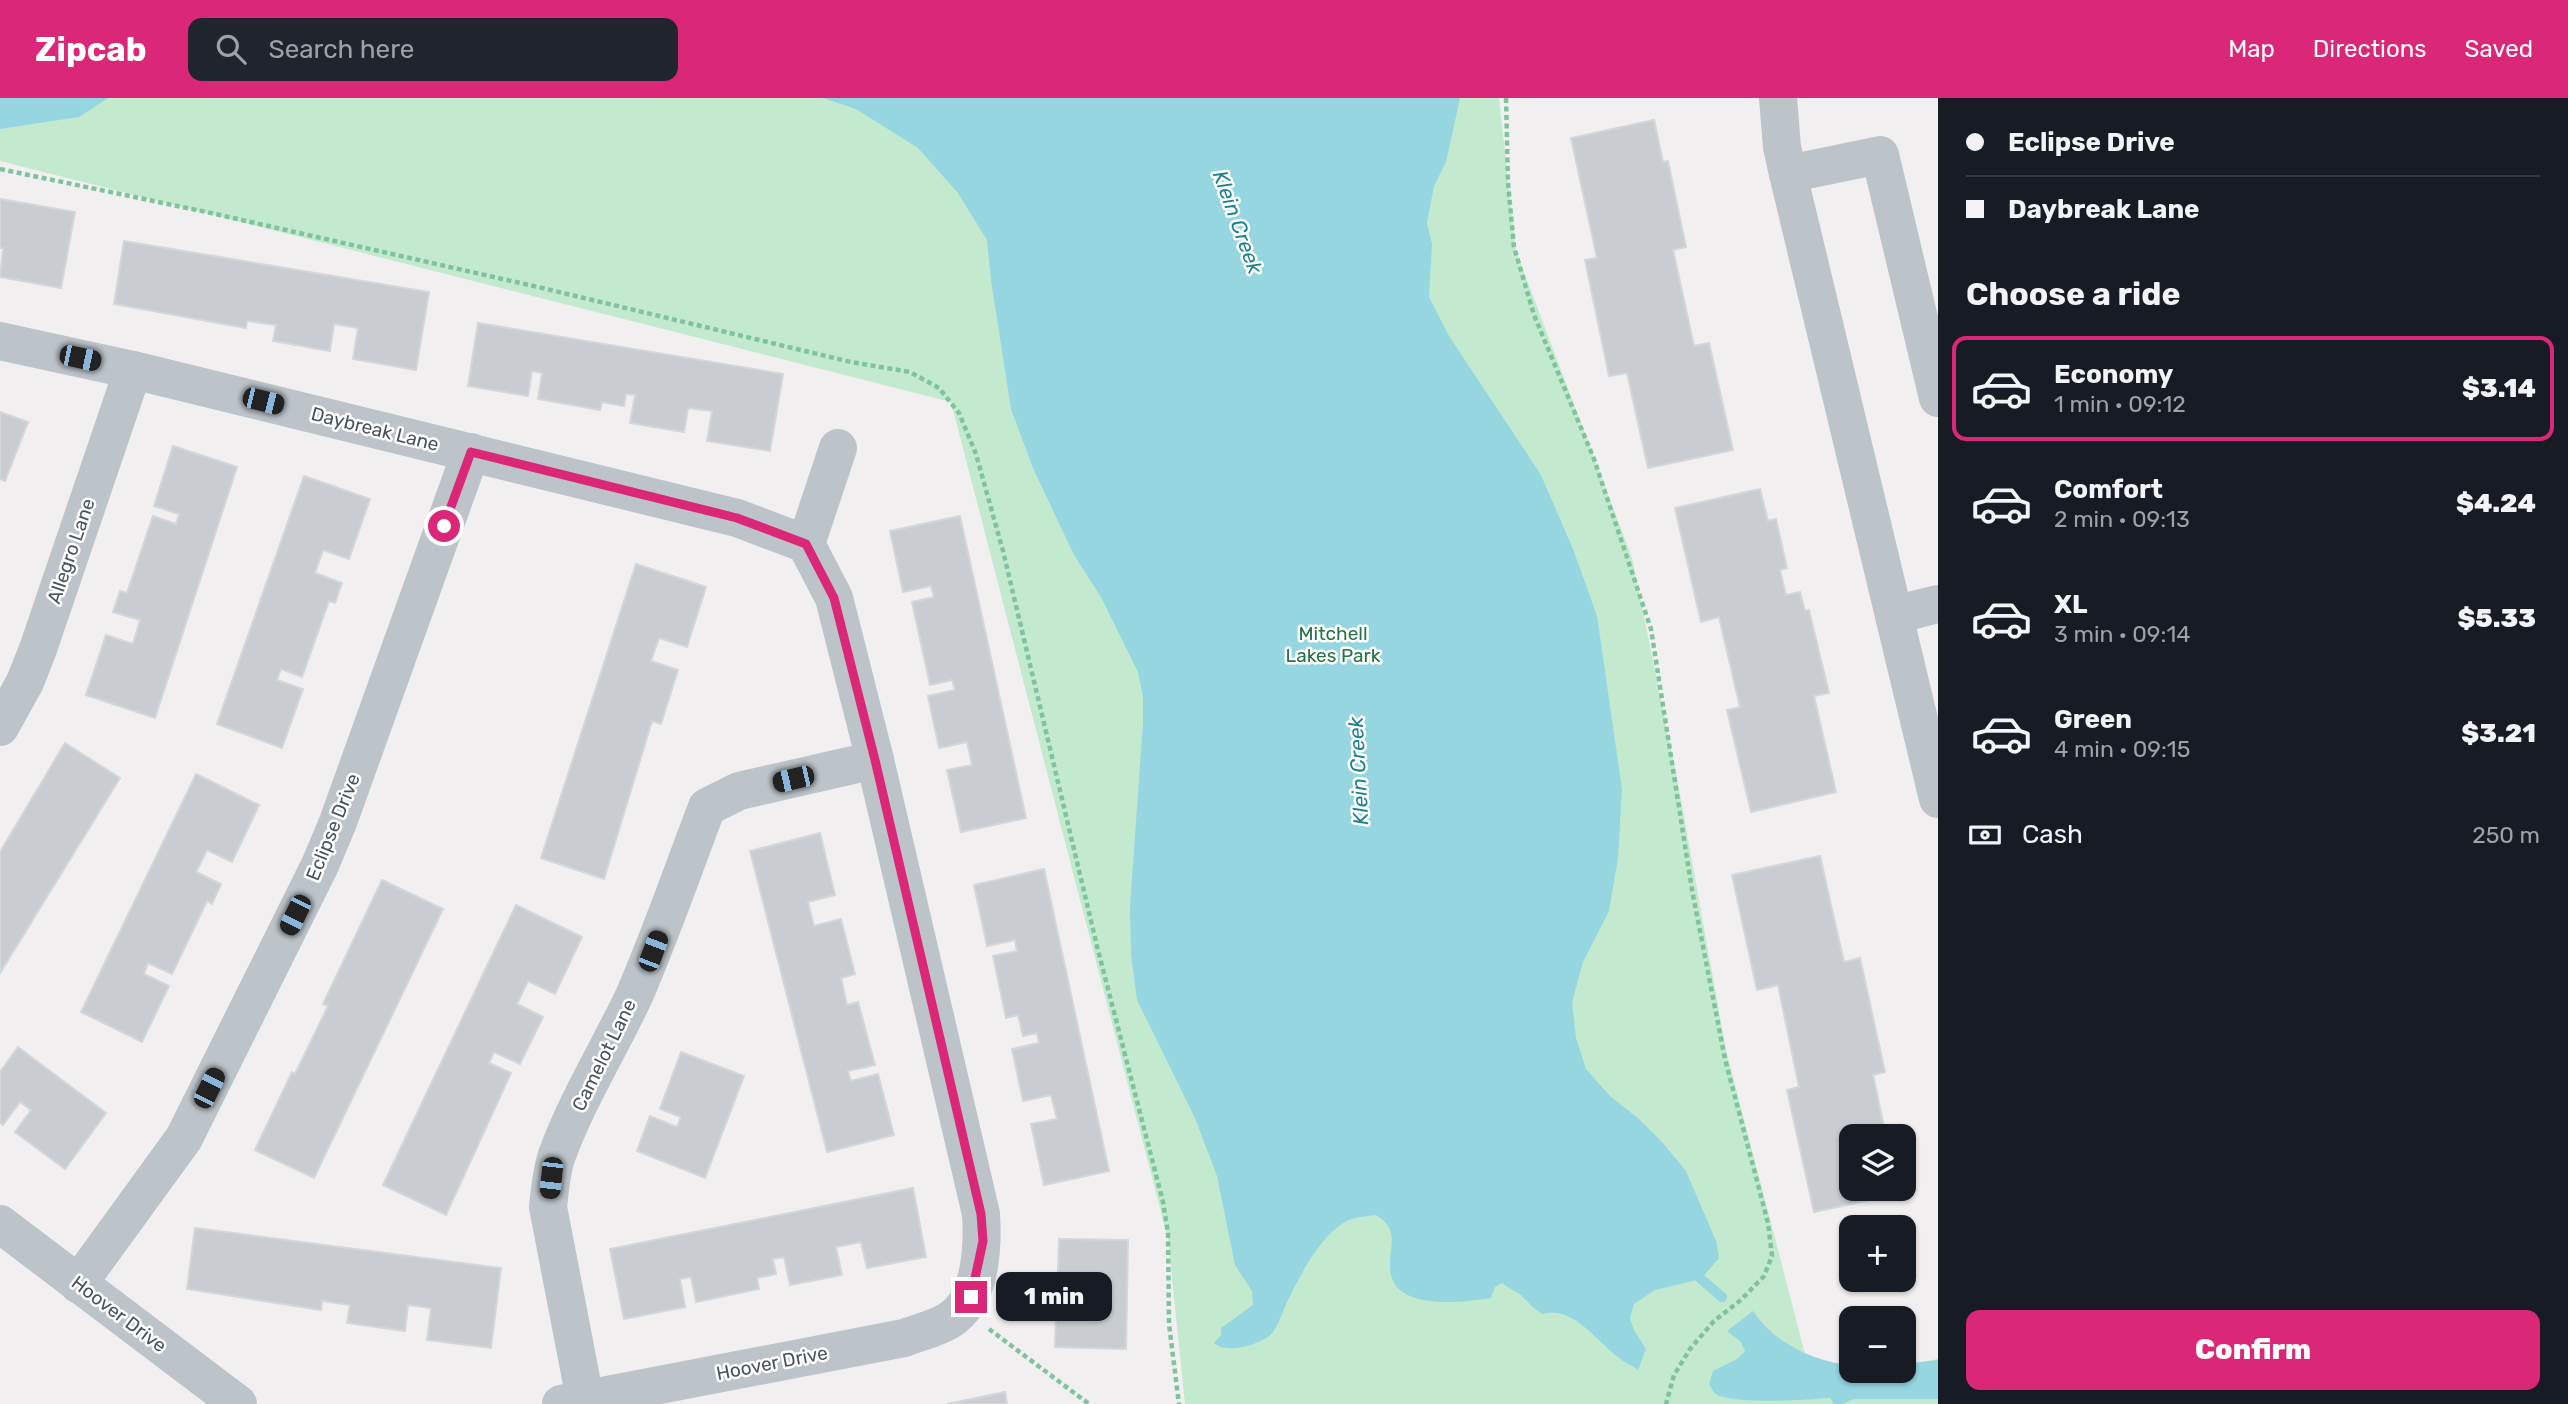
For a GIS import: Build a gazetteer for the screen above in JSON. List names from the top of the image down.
{
  "streets": {
    "street": [
      "Daybreak Lane",
      "Allegro Lane",
      "Eclipse Drive",
      "Camelot Lane",
      "Hoover Drive"
    ]
  },
  "crossings": [
    ["Daybreak Lane", "Allegro Lane"],
    ["Daybreak Lane", "Eclipse Drive"],
    ["Eclipse Drive", "Hoover Drive"],
    ["Camelot Lane", "Hoover Drive"]
  ],
  "water": ["Klein Creek"],
  "parks": ["Mitchell Lakes Park"],
  "page": {
    "header": "Zipcab",
    "search": "Search here",
    "nav": ["Map", "Directions", "Saved"],
    "banner": ["Eclipse Drive", "Daybreak Lane"],
    "heading": "Choose a ride",
    "list": [
      {
        "name": "Economy",
        "note": "1 min · 09:12",
        "value": "$3.14"
      },
      {
        "name": "Comfort",
        "note": "2 min · 09:13",
        "value": "$4.24"
      },
      {
        "name": "XL",
        "note": "3 min · 09:14",
        "value": "$5.33"
      },
      {
        "name": "Green",
        "note": "4 min · 09:15",
        "value": "$3.21"
      }
    ],
    "pay": ["Cash", "250 m"],
    "map_buttons": ["+", "−"],
    "bubble": "1 min",
    "buttons": "Confirm"
  }
}
